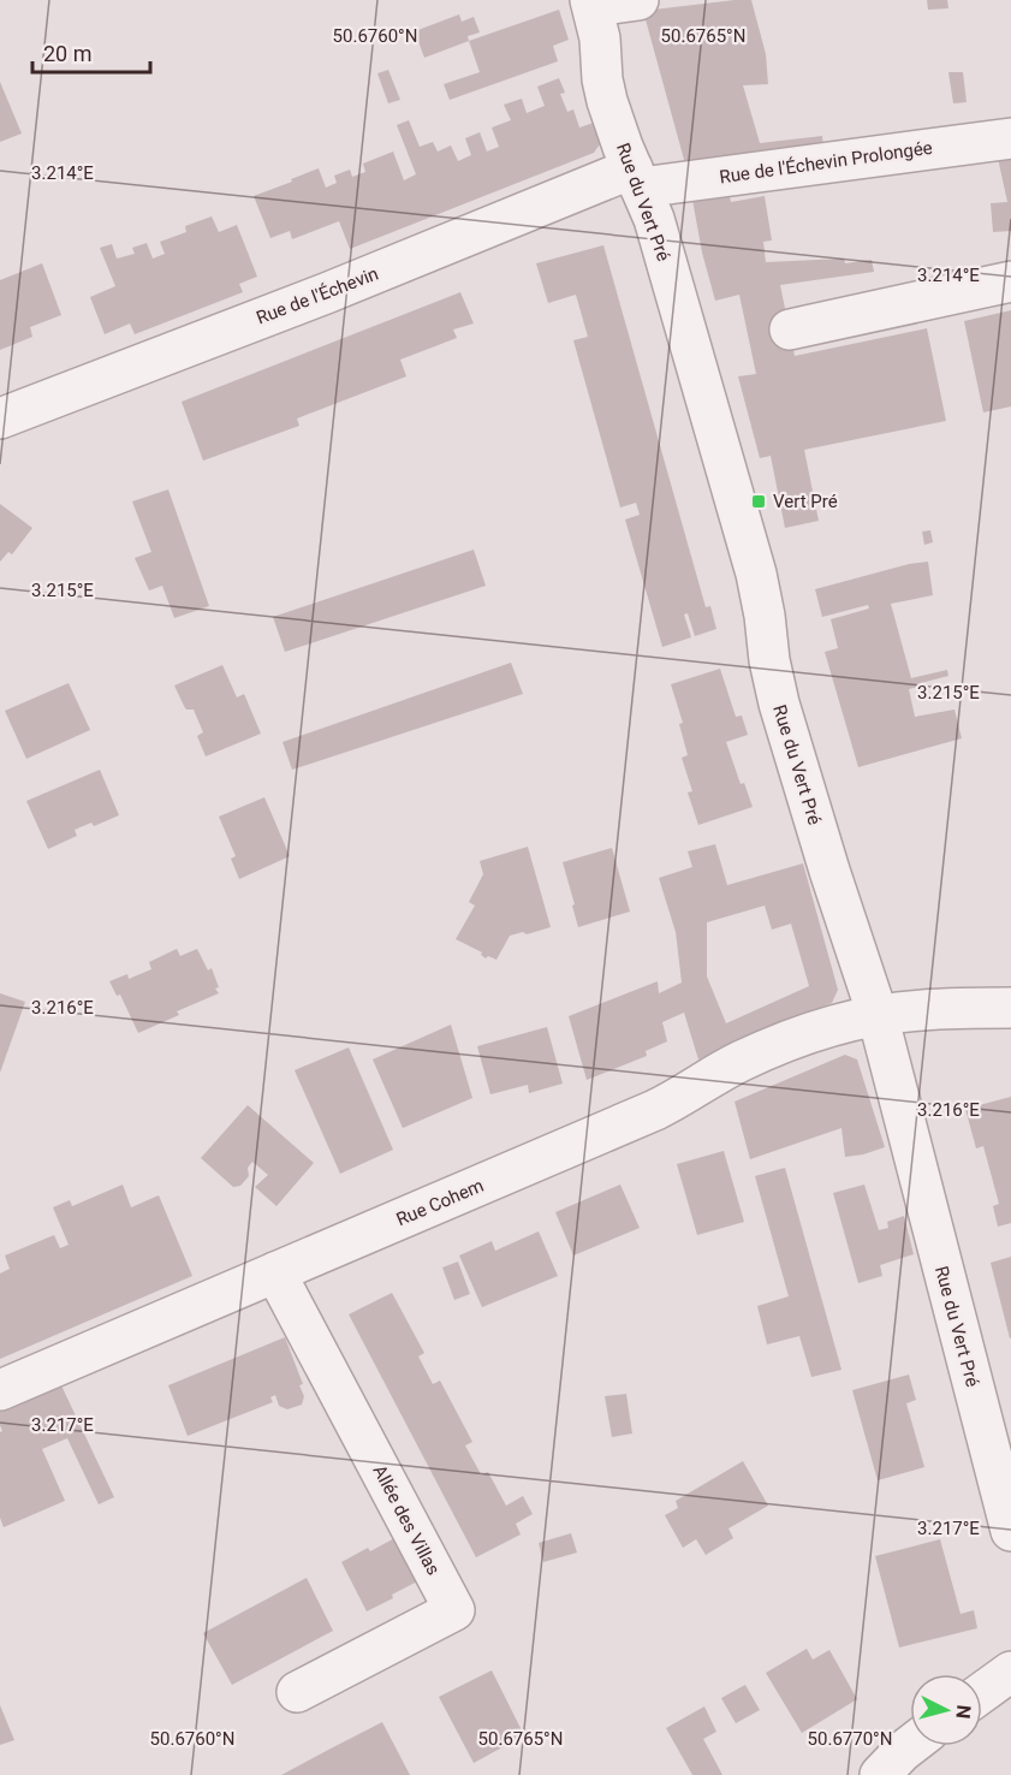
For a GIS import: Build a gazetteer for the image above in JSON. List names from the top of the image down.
{
  "streets": {
    "street": [
      "Rue de l'Échevin Prolongée",
      "Rue du Vert Pré",
      "Rue de l'Échevin",
      "Rue Cohem",
      "Allée des Villas"
    ]
  },
  "crossings": [
    ["Rue de l'Échevin Prolongée", "Rue du Vert Pré"],
    ["Rue de l'Échevin Prolongée", "Rue de l'Échevin"],
    ["Rue du Vert Pré", "Rue de l'Échevin"],
    ["Rue du Vert Pré", "Rue Cohem"],
    ["Rue Cohem", "Allée des Villas"]
  ],
  "places": {
    "transit": ["Vert Pré"]
  },
  "scale_bar": "20 m",
  "north": "right",
  "coordinates": [
    "50.6760°N",
    "50.6765°N",
    "3.214°E",
    "3.215°E",
    "3.216°E",
    "3.217°E",
    "50.6770°N"
  ]
}
